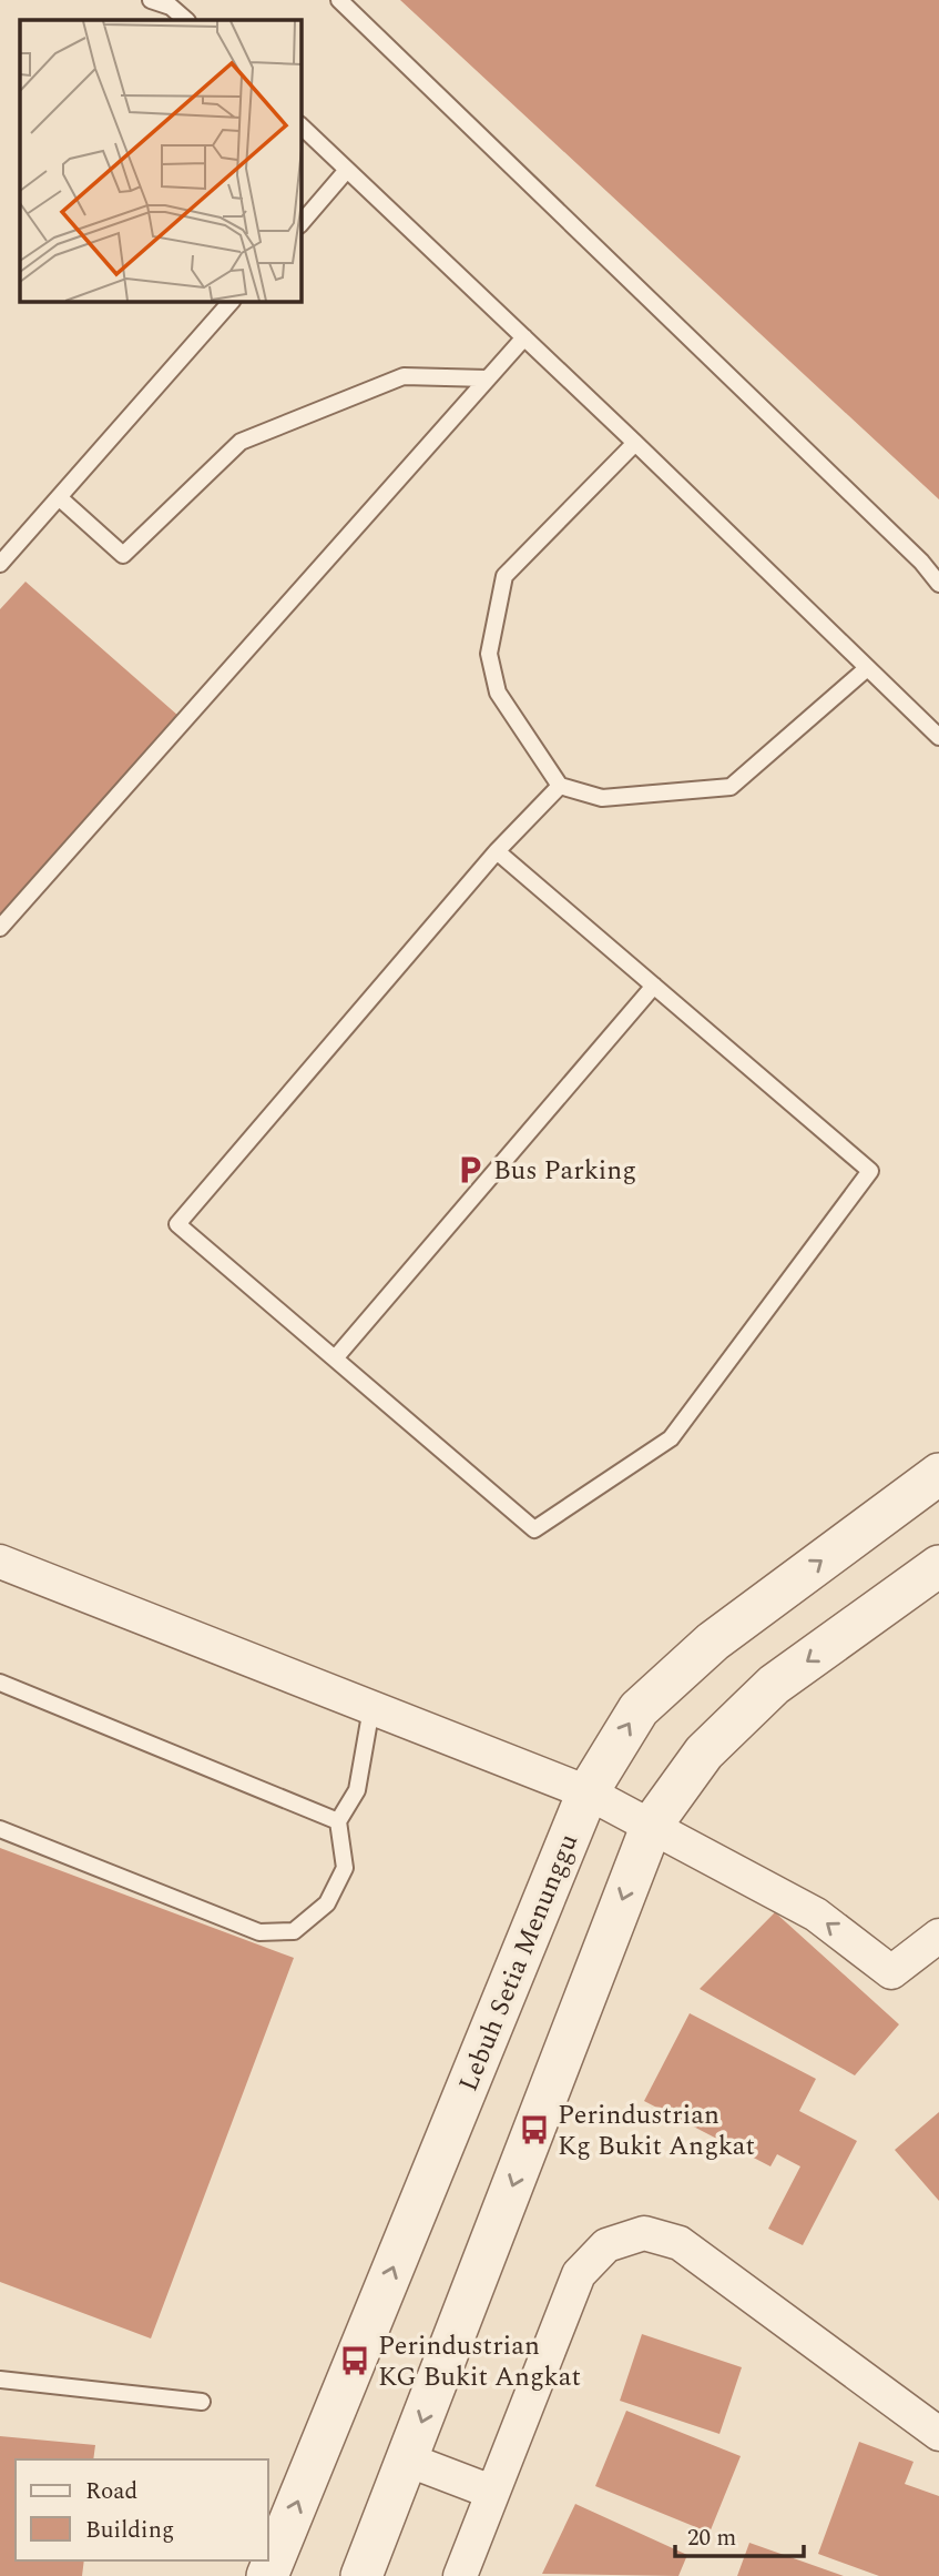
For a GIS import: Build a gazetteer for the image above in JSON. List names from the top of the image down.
{
  "streets": {
    "street": ["Lebuh Setia Menunggu"]
  },
  "places": {
    "parking": ["Bus Parking"],
    "bus stop": ["Perindustrian Kg Bukit Angkat", "Perindustrian KG Bukit Angkat"]
  },
  "legend": ["Road", "Building"],
  "scale_bar": "20 m"
}
